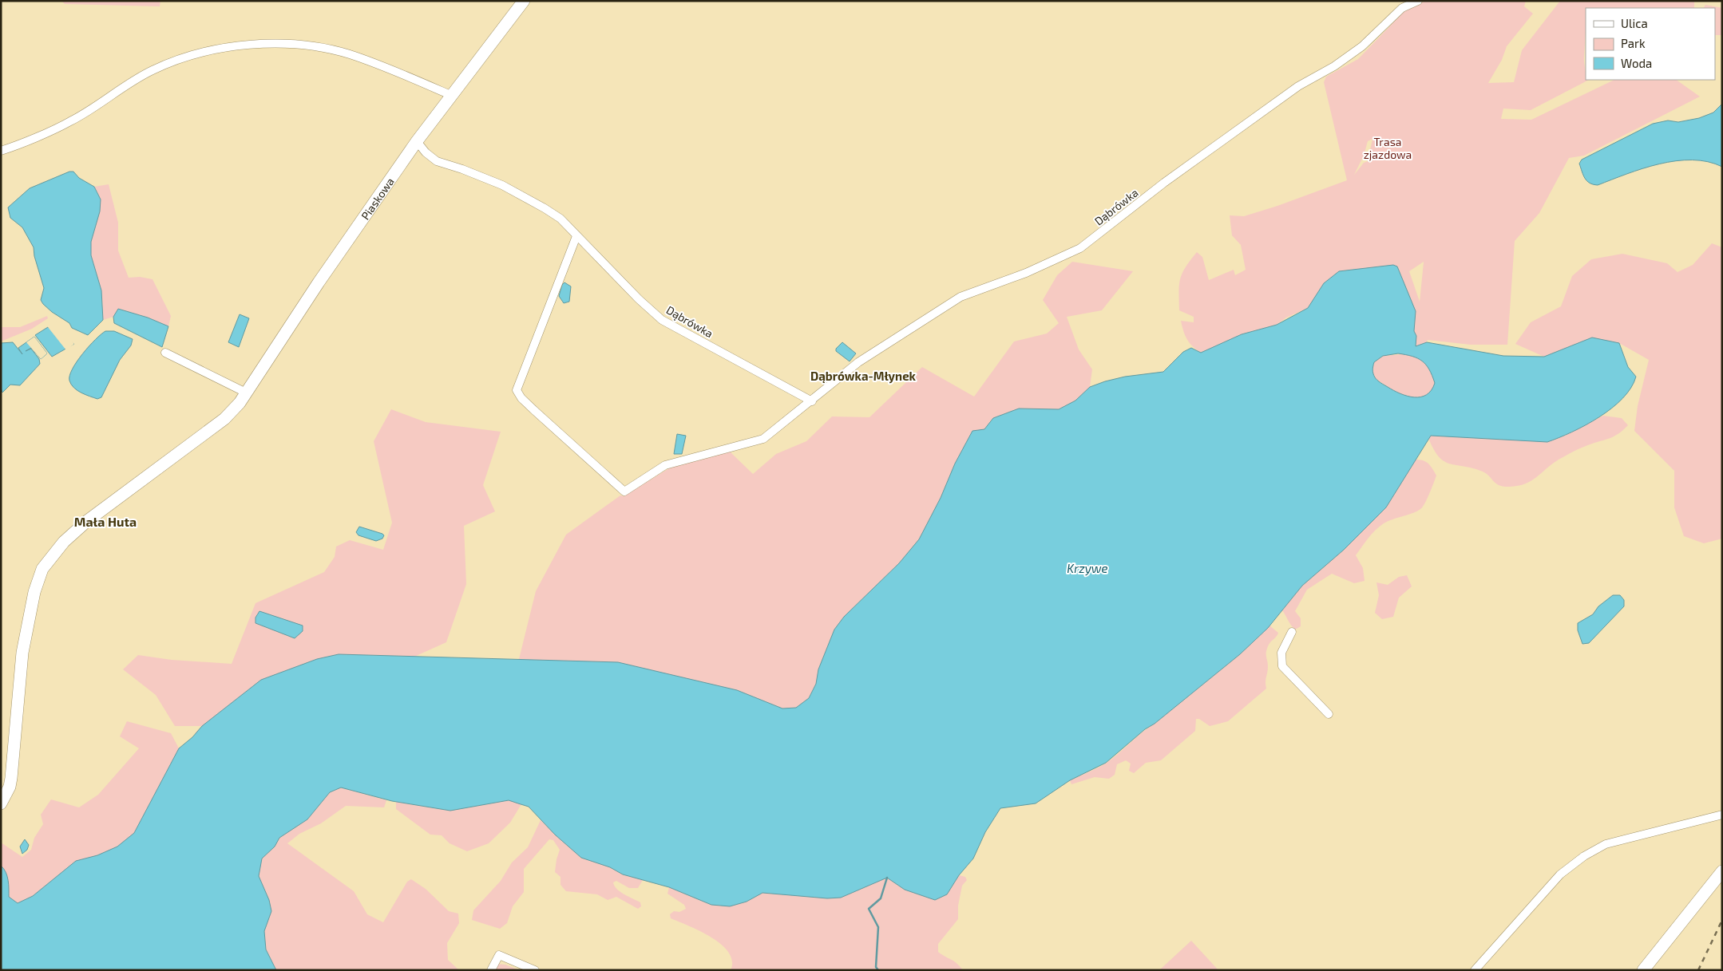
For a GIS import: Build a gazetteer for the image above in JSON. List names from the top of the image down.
{
  "streets": {
    "street": ["Piaskowa", "Dąbrówka"]
  },
  "crossings": [
    ["Piaskowa", "Dąbrówka"]
  ],
  "districts": ["Dąbrówka-Młynek", "Mała Huta"],
  "water": ["Krzywe"],
  "parks": ["Trasa zjazdowa"],
  "legend": ["Ulica", "Park", "Woda"]
}
